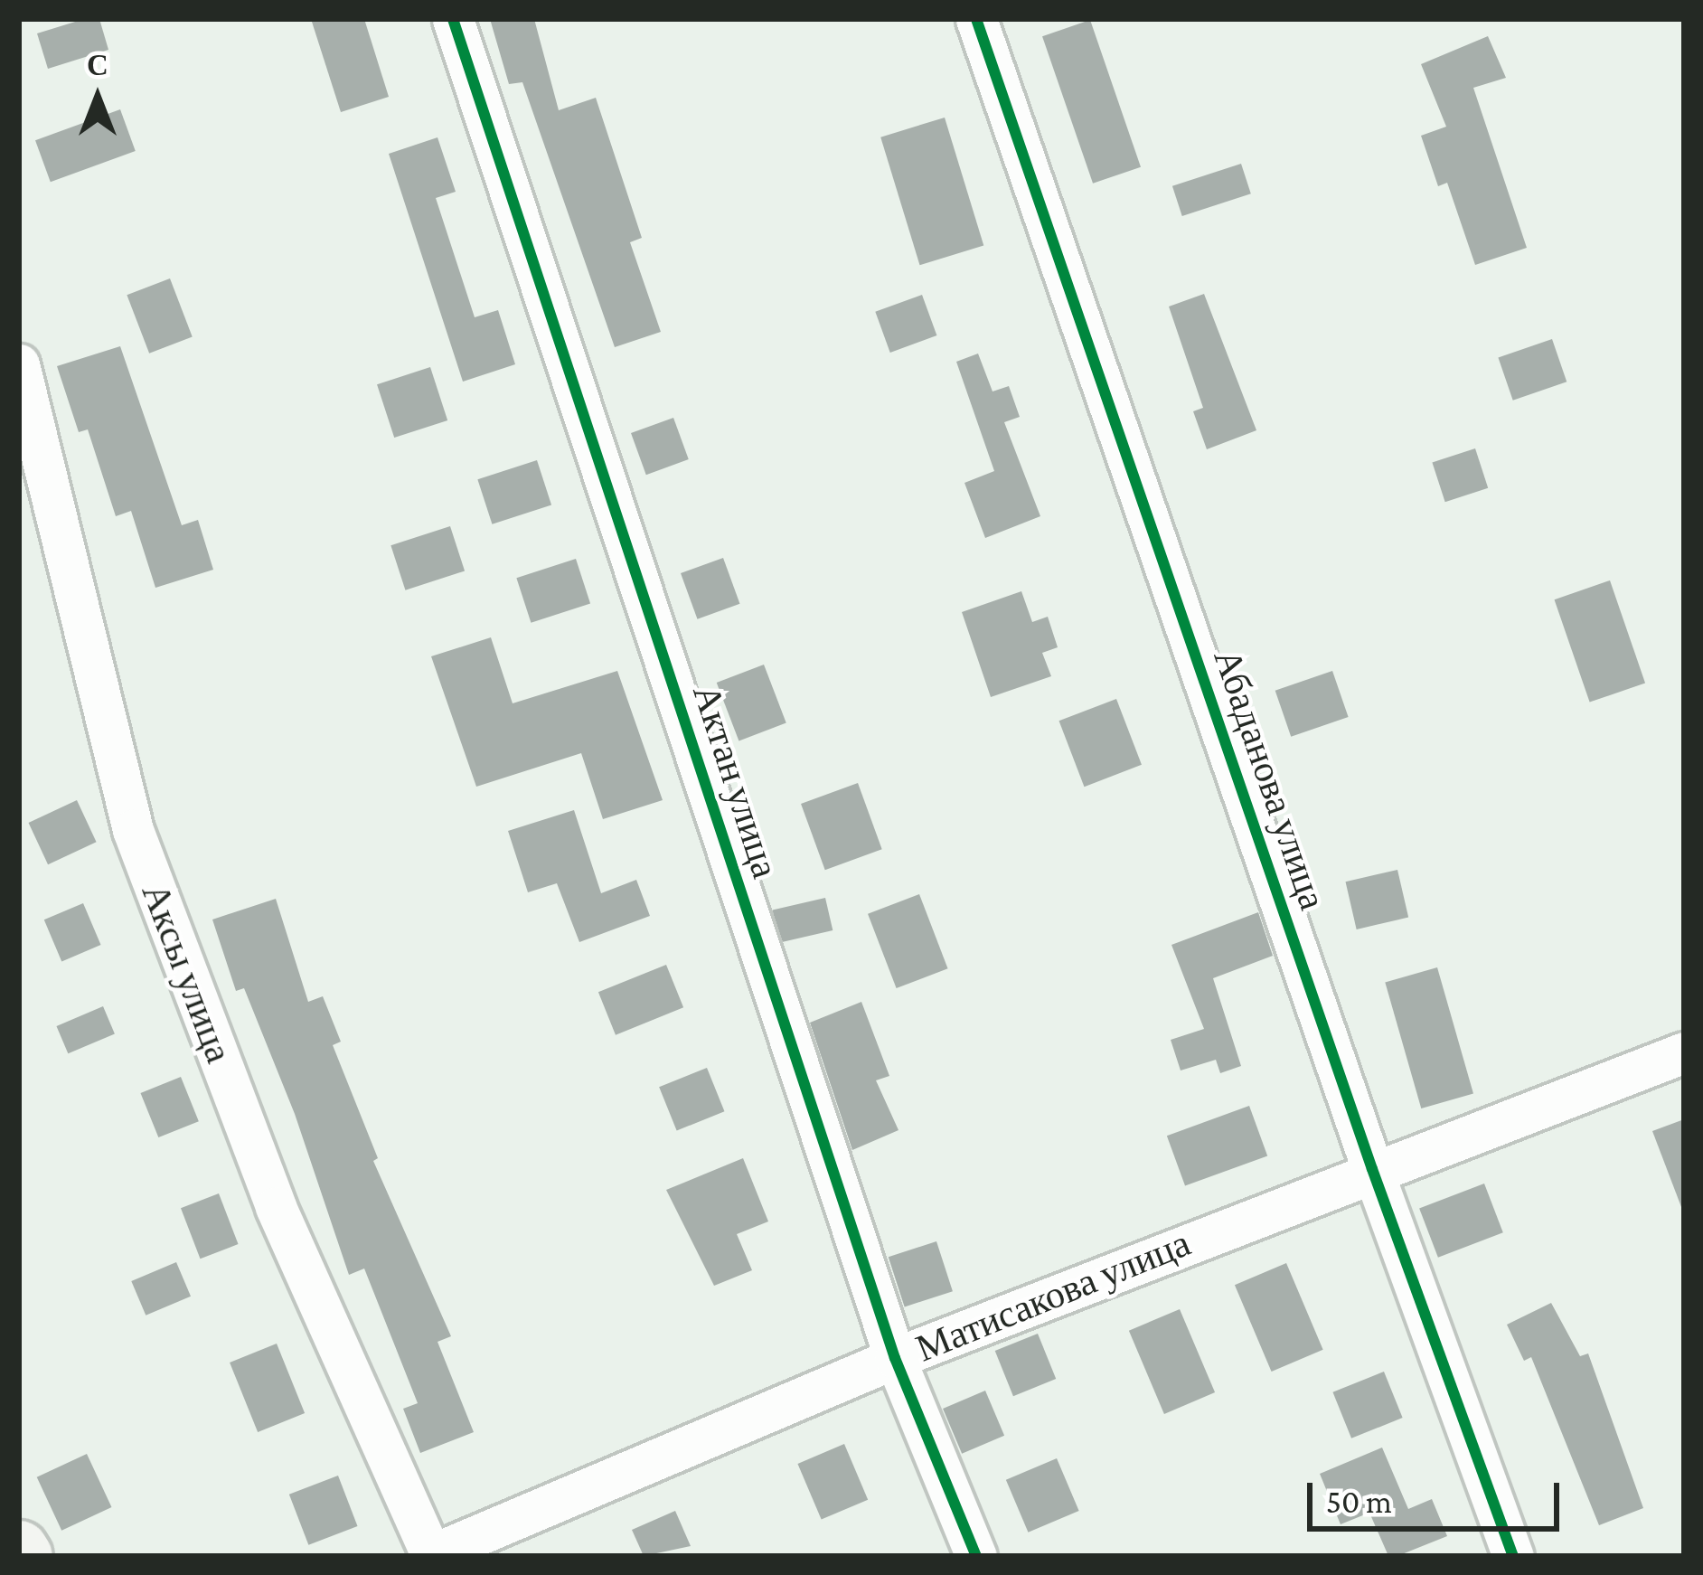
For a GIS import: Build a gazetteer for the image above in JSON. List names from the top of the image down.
{
  "streets": {
    "street": [
      "Абаданова улица",
      "Актан улица",
      "Аксы улица",
      "Матисакова улица"
    ]
  },
  "crossings": [
    ["Абаданова улица", "Матисакова улица"],
    ["Актан улица", "Матисакова улица"],
    ["Аксы улица", "Матисакова улица"]
  ],
  "scale_bar": "50 m",
  "north": "top"
}
